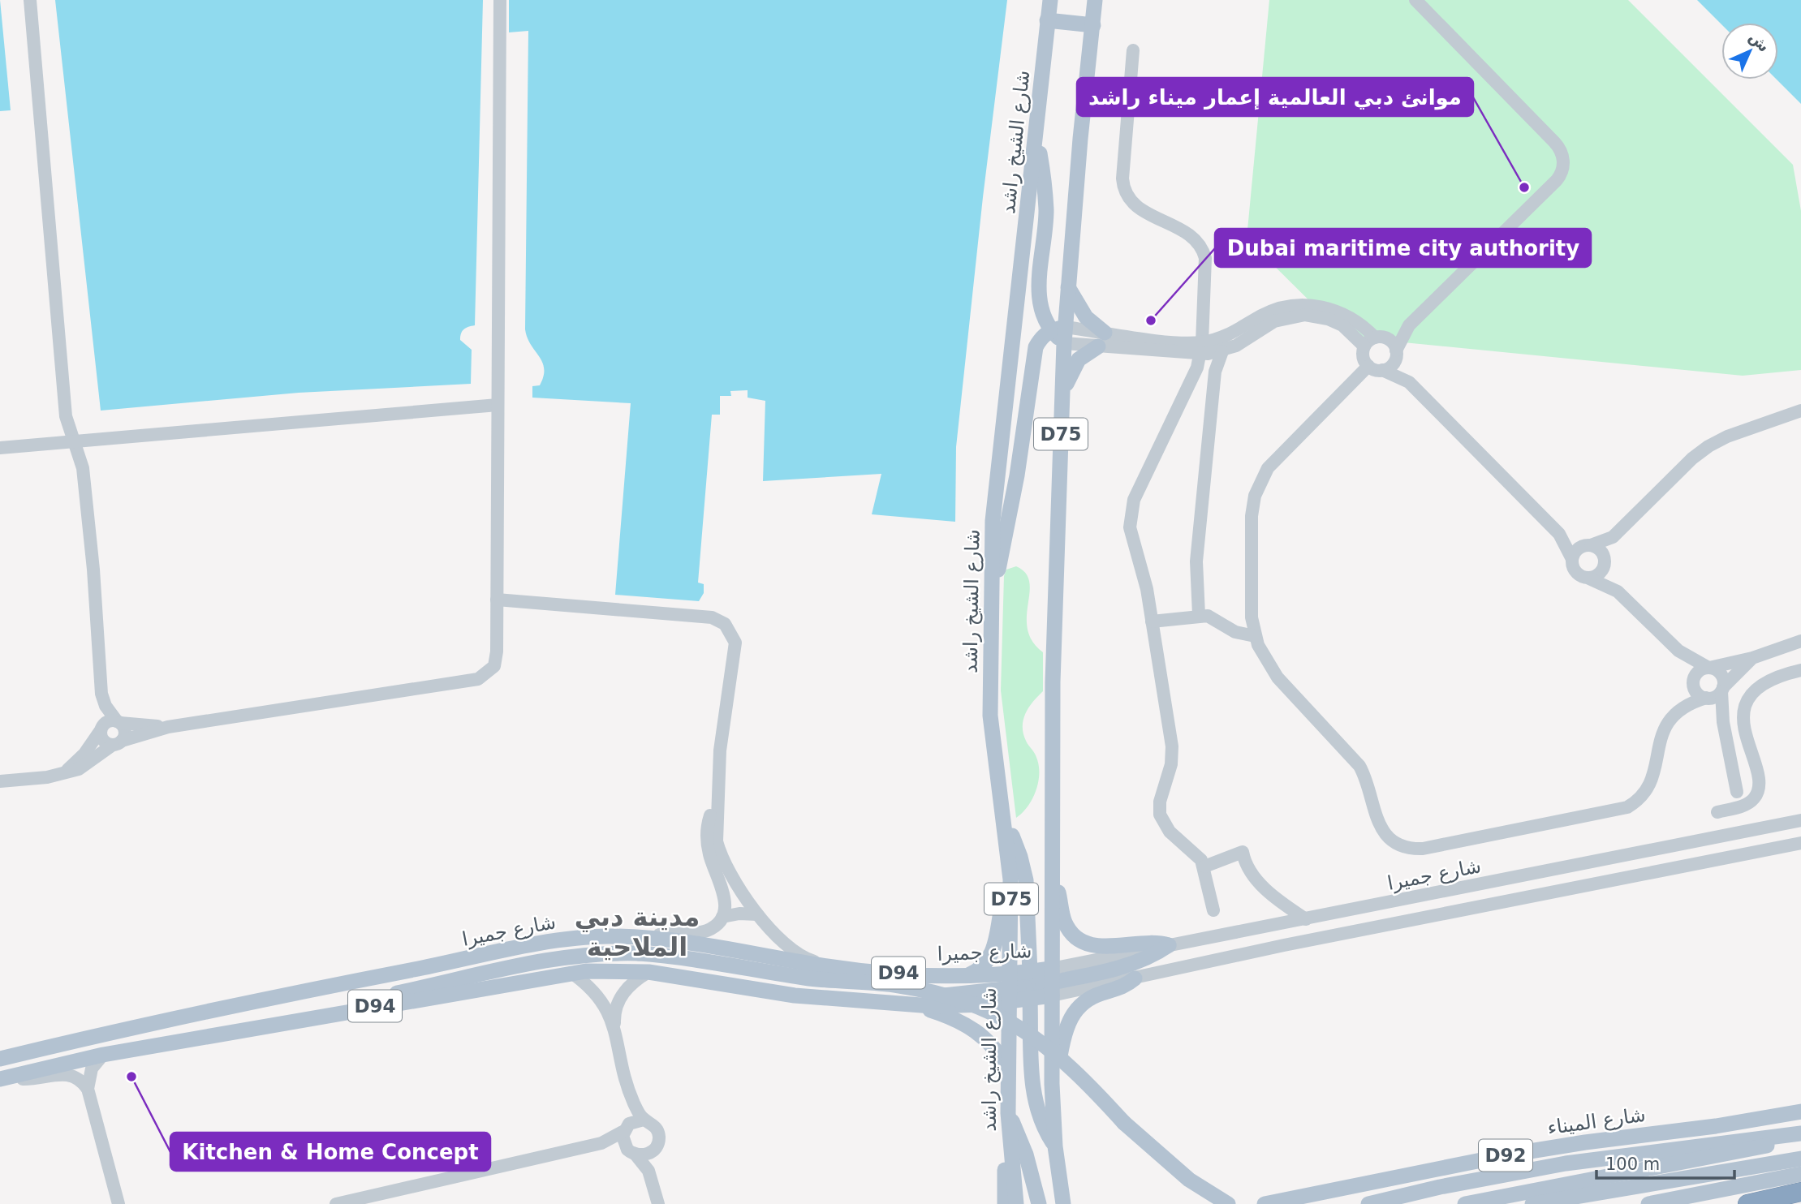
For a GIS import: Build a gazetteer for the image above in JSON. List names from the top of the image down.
{
  "streets": {
    "main road": [
      "شارع الشيخ راشد",
      "D75",
      "شارع جميرا",
      "D94",
      "شارع الميناء",
      "D92"
    ]
  },
  "crossings": [
    ["شارع الشيخ راشد", "شارع جميرا"]
  ],
  "districts": ["مدينة دبي الملاحية"],
  "places": ["موانئ دبي العالمية إعمار ميناء راشد", "Dubai maritime city authority", "Kitchen & Home Concept"],
  "scale_bar": "100 m",
  "north": "top right"
}
